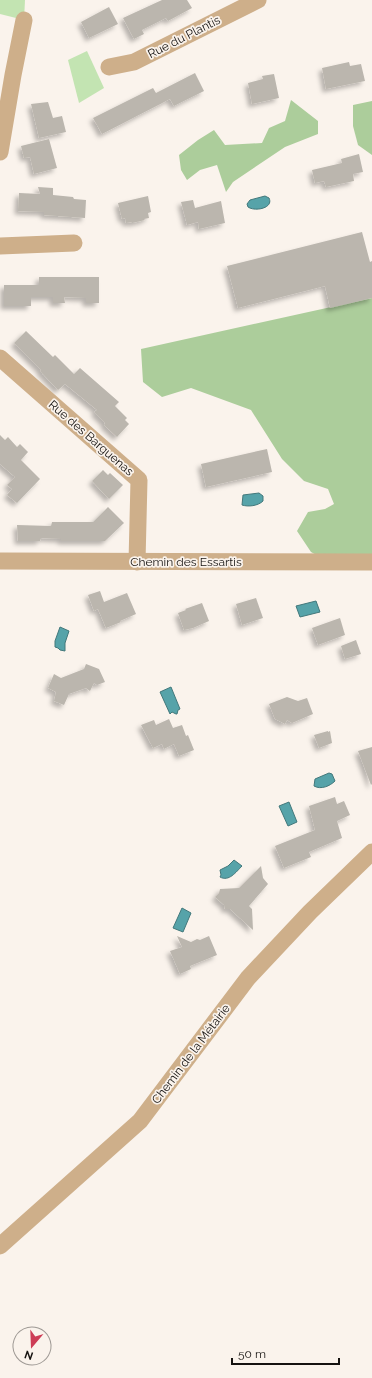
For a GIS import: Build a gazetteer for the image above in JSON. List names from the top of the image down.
{
  "streets": {
    "street": [
      "Rue du Plantis",
      "Rue des Barguenas",
      "Chemin des Essartis",
      "Chemin de la Métairie"
    ]
  },
  "crossings": [
    ["Rue des Barguenas", "Chemin des Essartis"]
  ],
  "scale_bar": "50 m",
  "north": "bottom"
}
